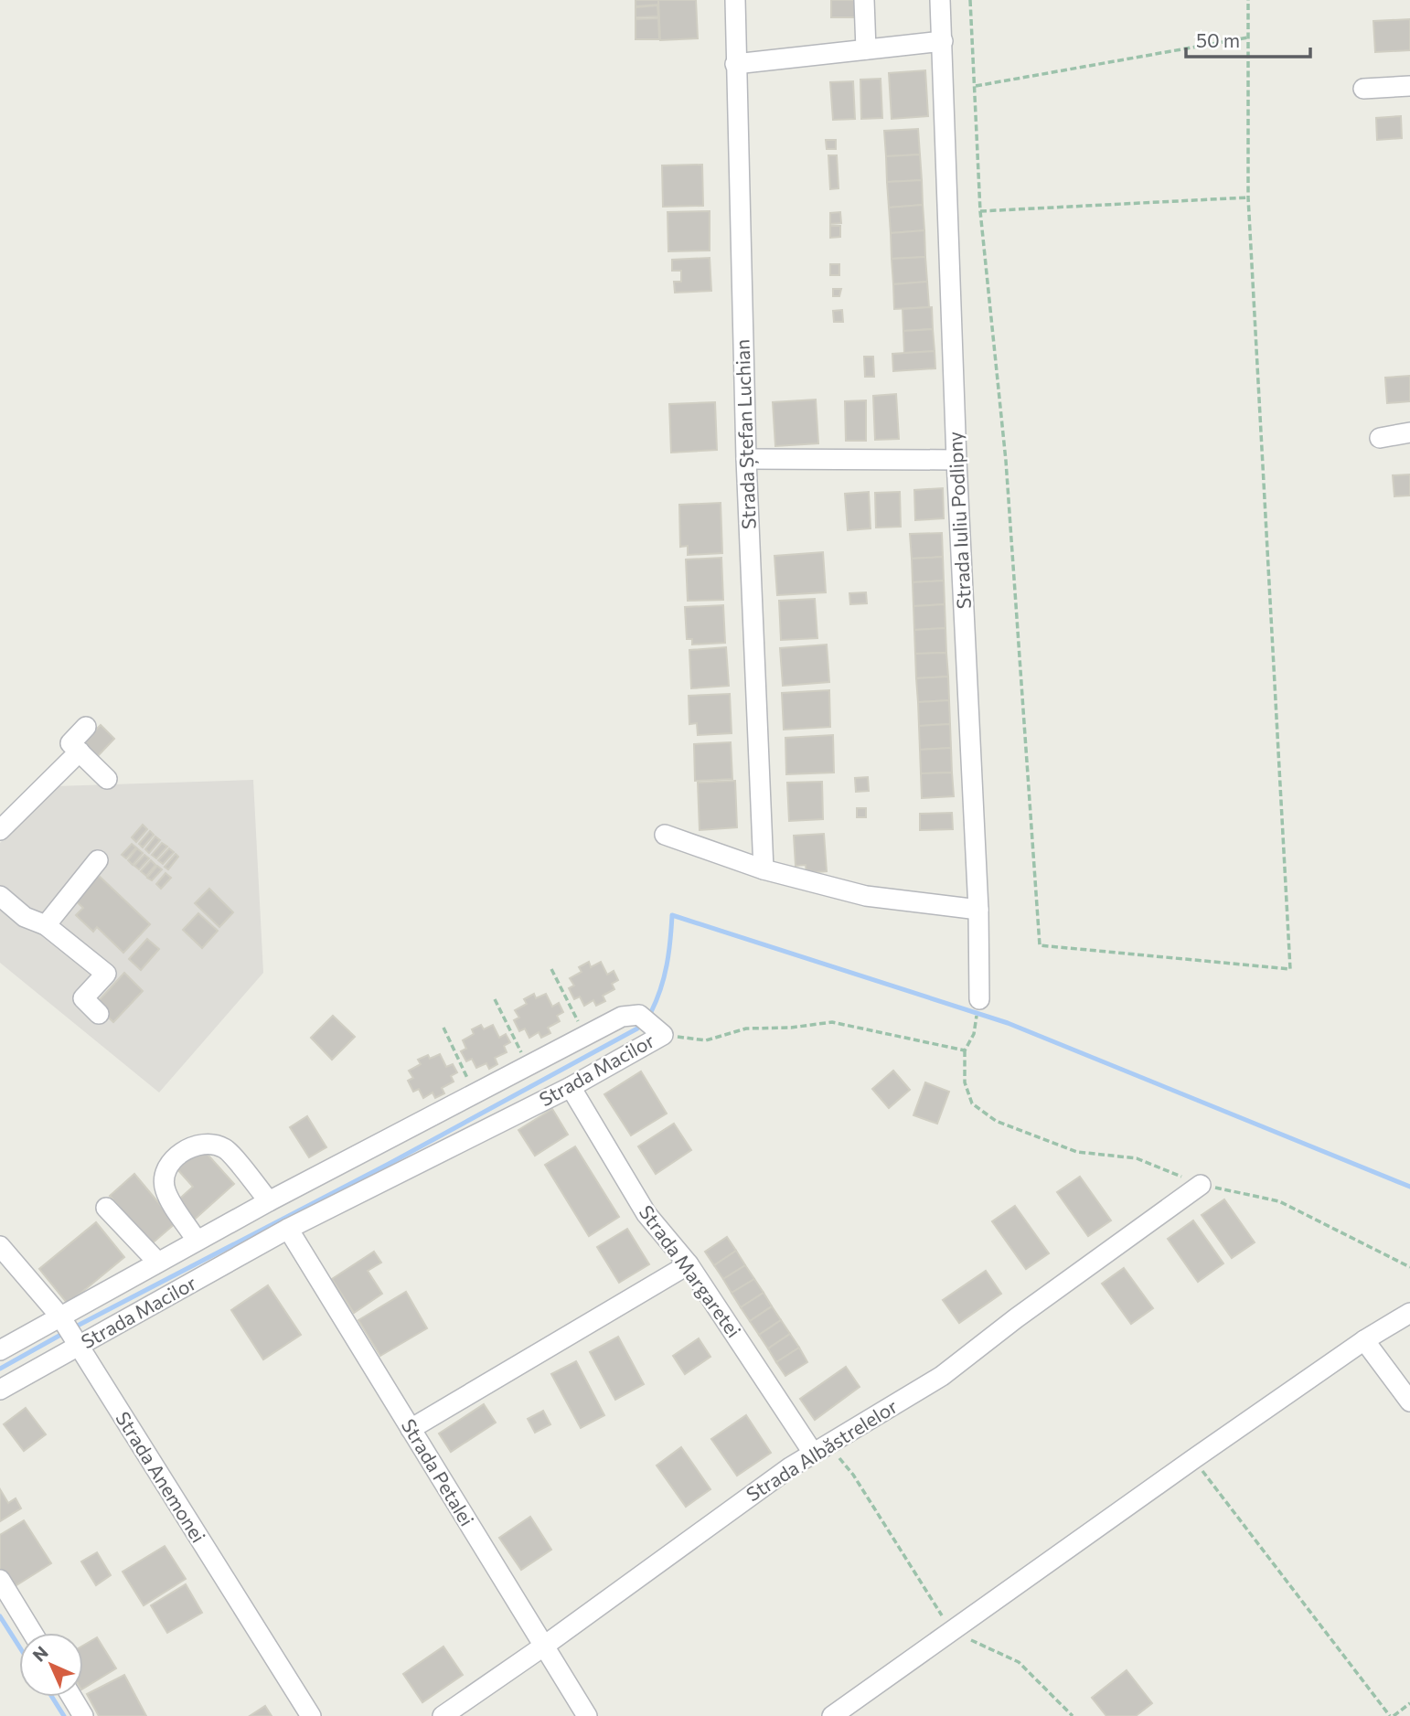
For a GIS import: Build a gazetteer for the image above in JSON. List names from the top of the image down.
{
  "streets": {
    "street": [
      "Strada Ștefan Luchian",
      "Strada Iuliu Podlipny",
      "Strada Macilor",
      "Strada Margaretei",
      "Strada Albăstrelelor",
      "Strada Petalei",
      "Strada Anemonei"
    ]
  },
  "crossings": [
    ["Strada Macilor", "Strada Margaretei"],
    ["Strada Macilor", "Strada Petalei"],
    ["Strada Macilor", "Strada Anemonei"],
    ["Strada Margaretei", "Strada Albăstrelelor"],
    ["Strada Albăstrelelor", "Strada Petalei"]
  ],
  "scale_bar": "50 m",
  "north": "top left"
}
